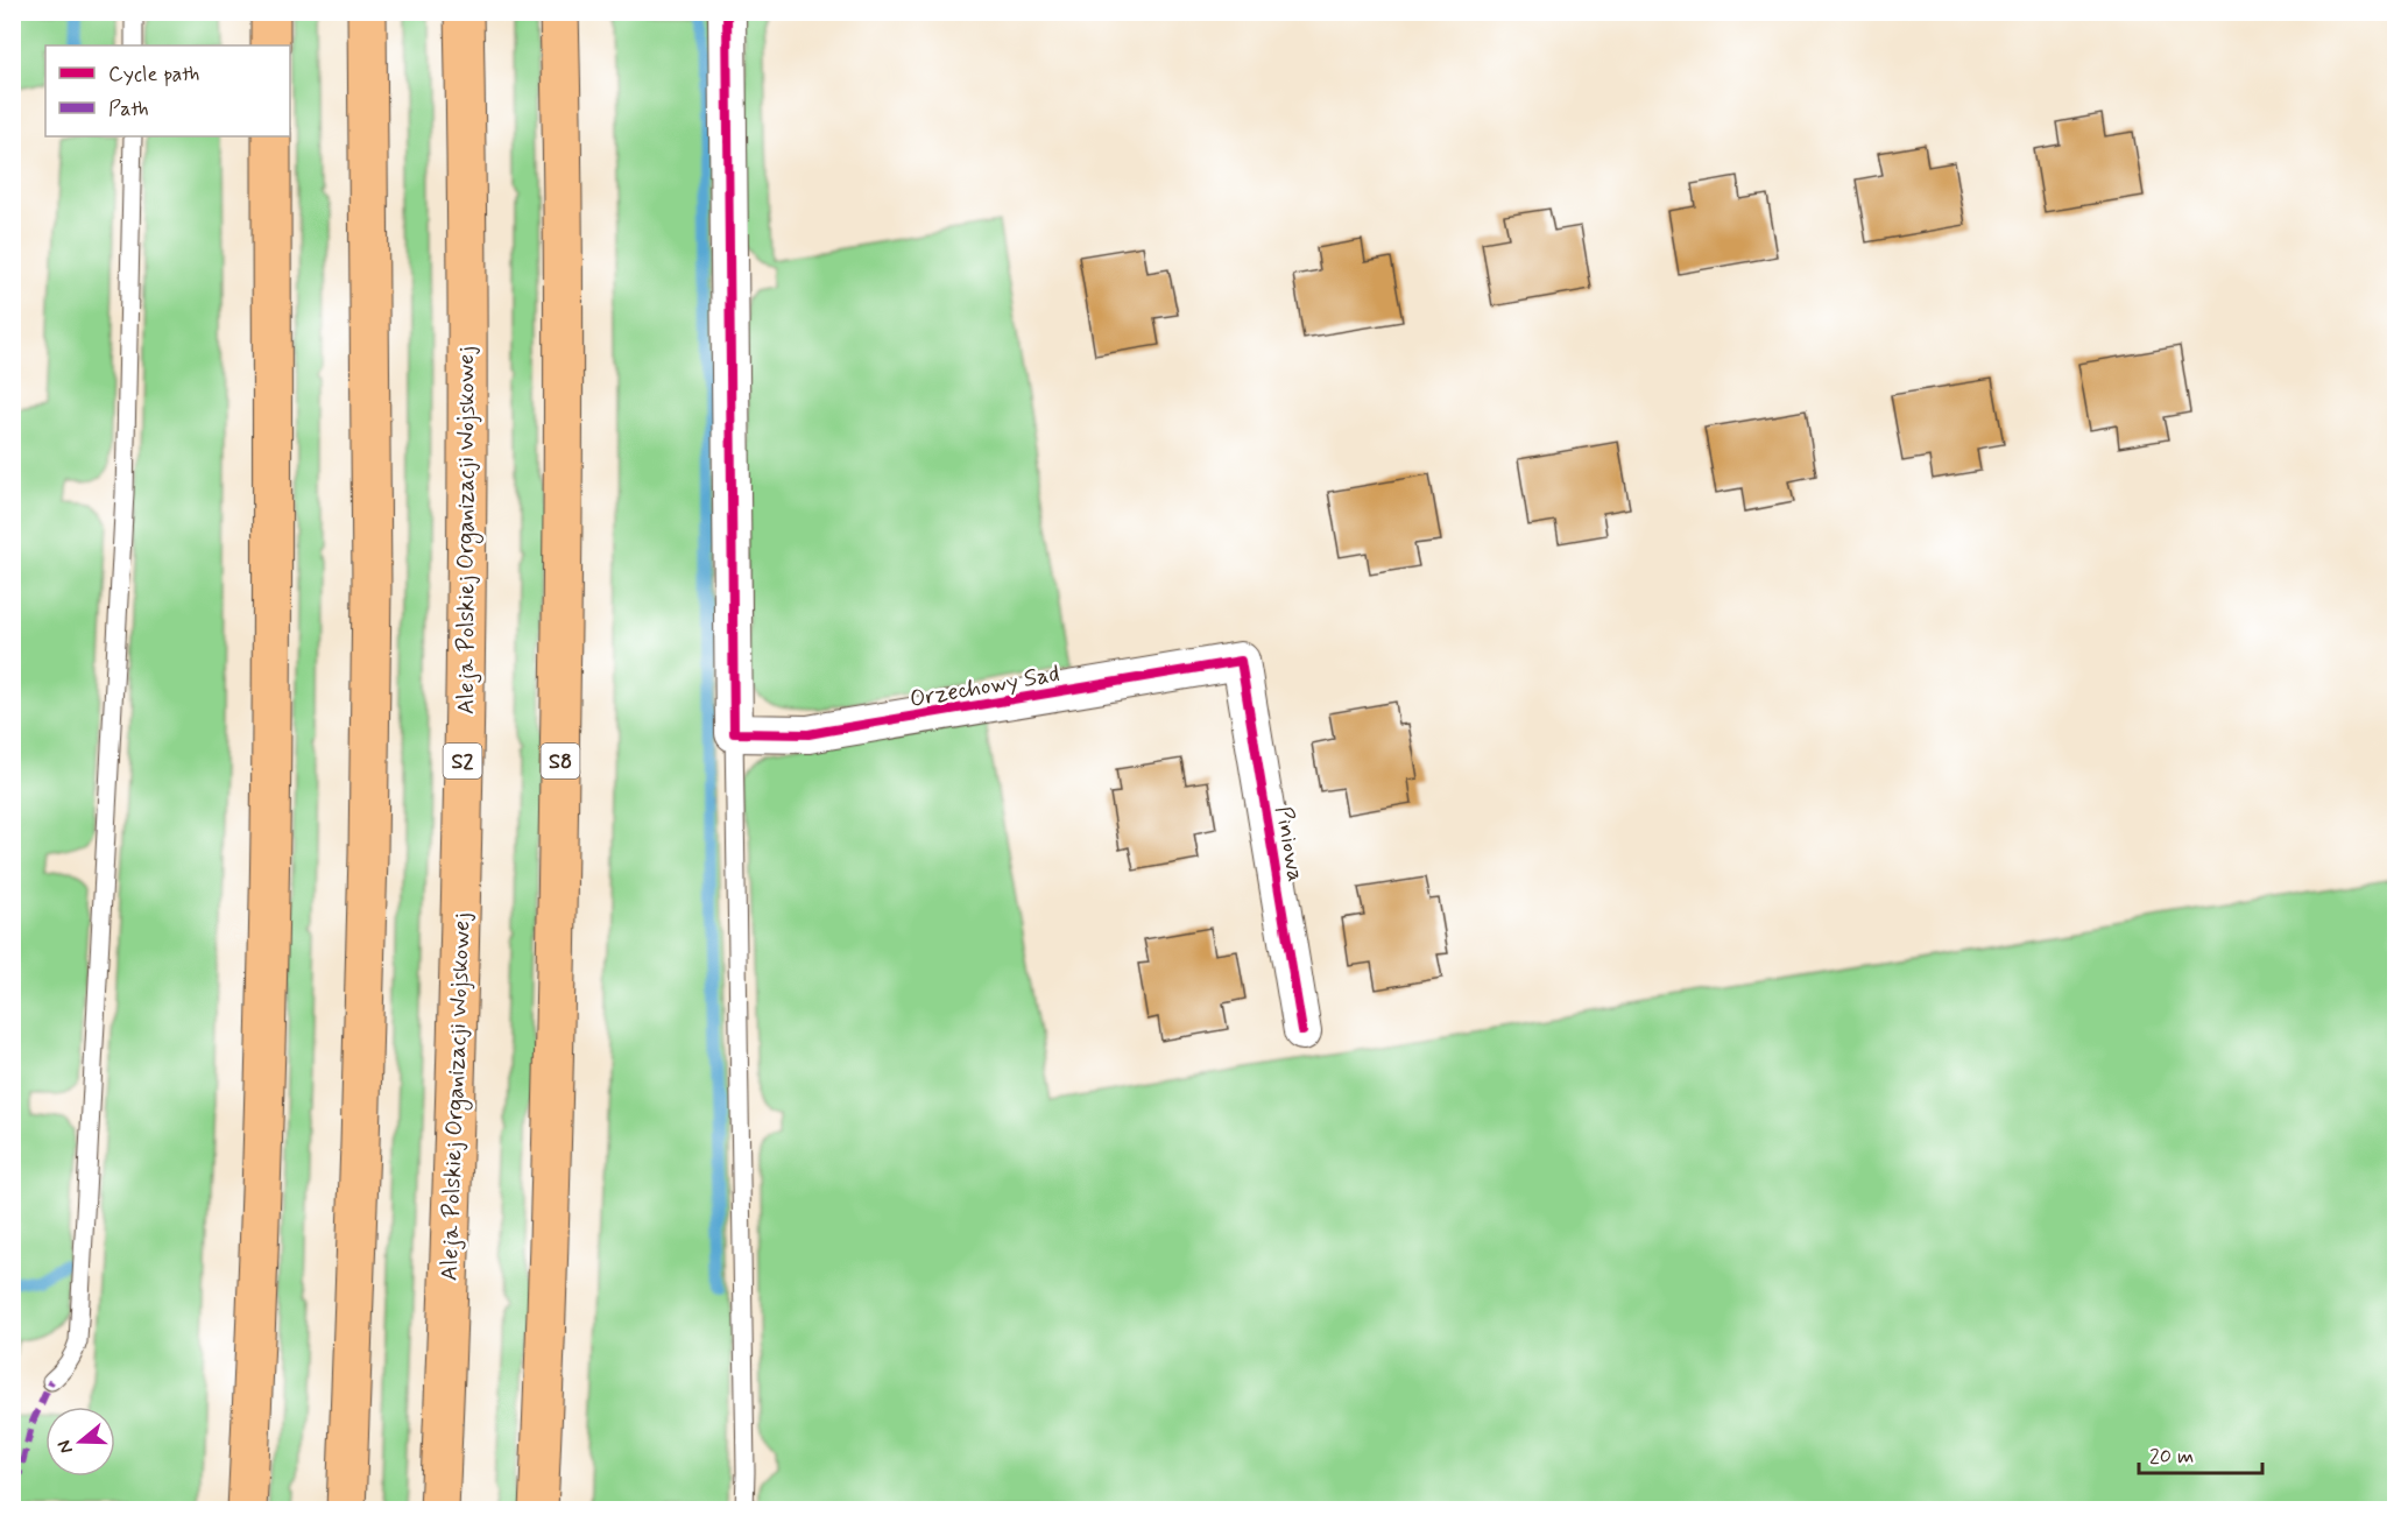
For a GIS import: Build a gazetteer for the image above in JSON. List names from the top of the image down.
{
  "streets": {
    "highway": ["Aleja Polskiej Organizacji Wojskowej", "S2", "S8"],
    "street": ["Orzechowy Sad", "Piniowa"]
  },
  "crossings": [
    ["Orzechowy Sad", "Piniowa"]
  ],
  "legend": ["Cycle path", "Path"],
  "scale_bar": "20 m",
  "north": "left"
}
